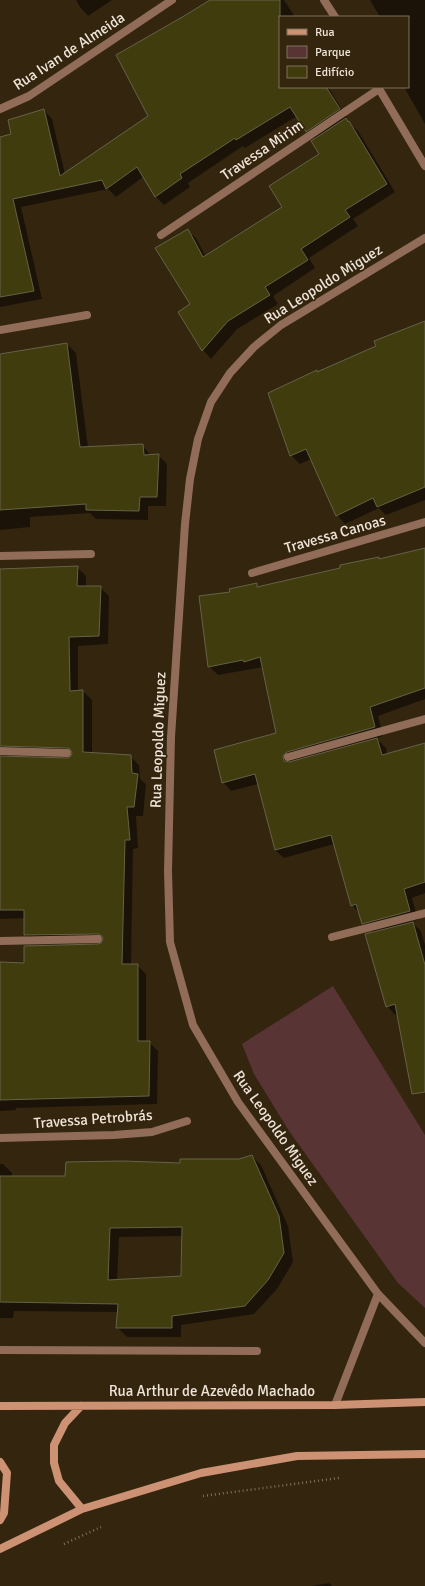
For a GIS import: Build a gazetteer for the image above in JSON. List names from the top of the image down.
{
  "streets": {
    "street": [
      "Rua Ivan de Almeida",
      "Travessa Mirim",
      "Rua Leopoldo Miguez",
      "Travessa Canoas",
      "Travessa Petrobrás",
      "Rua Arthur de Azevêdo Machado"
    ]
  },
  "legend": ["Rua", "Parque", "Edifício"]
}
